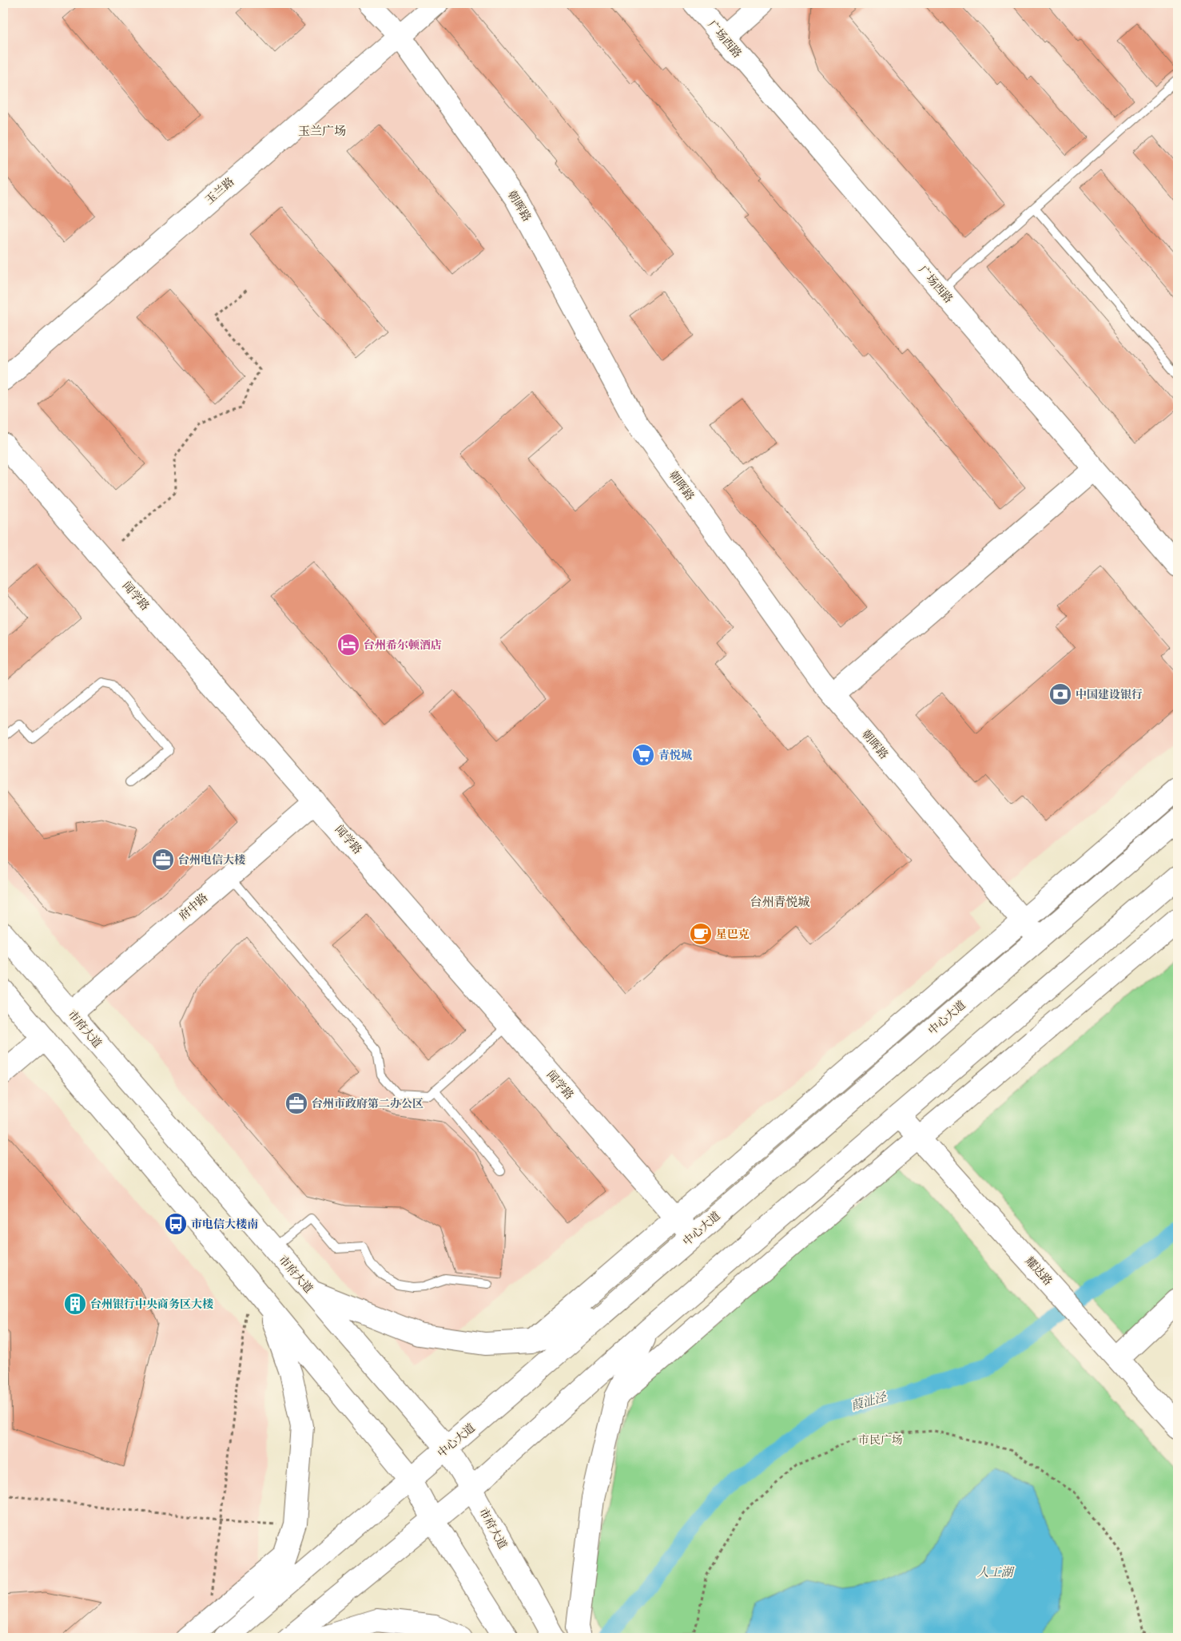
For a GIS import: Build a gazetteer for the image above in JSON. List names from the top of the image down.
{
  "streets": {
    "main road": [
      "广场西路",
      "玉兰路",
      "朝晖路",
      "闻学路",
      "府中路",
      "中心大道",
      "市府大道",
      "耀达路"
    ]
  },
  "crossings": [
    ["玉兰路", "朝晖路"],
    ["朝晖路", "中心大道"],
    ["闻学路", "府中路"],
    ["闻学路", "中心大道"],
    ["府中路", "市府大道"],
    ["中心大道", "市府大道"]
  ],
  "districts": ["玉兰广场", "台州青悦城"],
  "water": ["葭沚泾", "人工湖"],
  "parks": ["市民广场"],
  "places": {
    "hotel": ["台州希尔顿酒店"],
    "bank": ["中国建设银行"],
    "supermarket": ["青悦城"],
    "office": ["台州电信大楼", "台州市政府第二办公区"],
    "cafe": ["星巴克"],
    "bus stop": ["市电信大楼南"],
    "building": ["台州银行中央商务区大楼"]
  }
}
